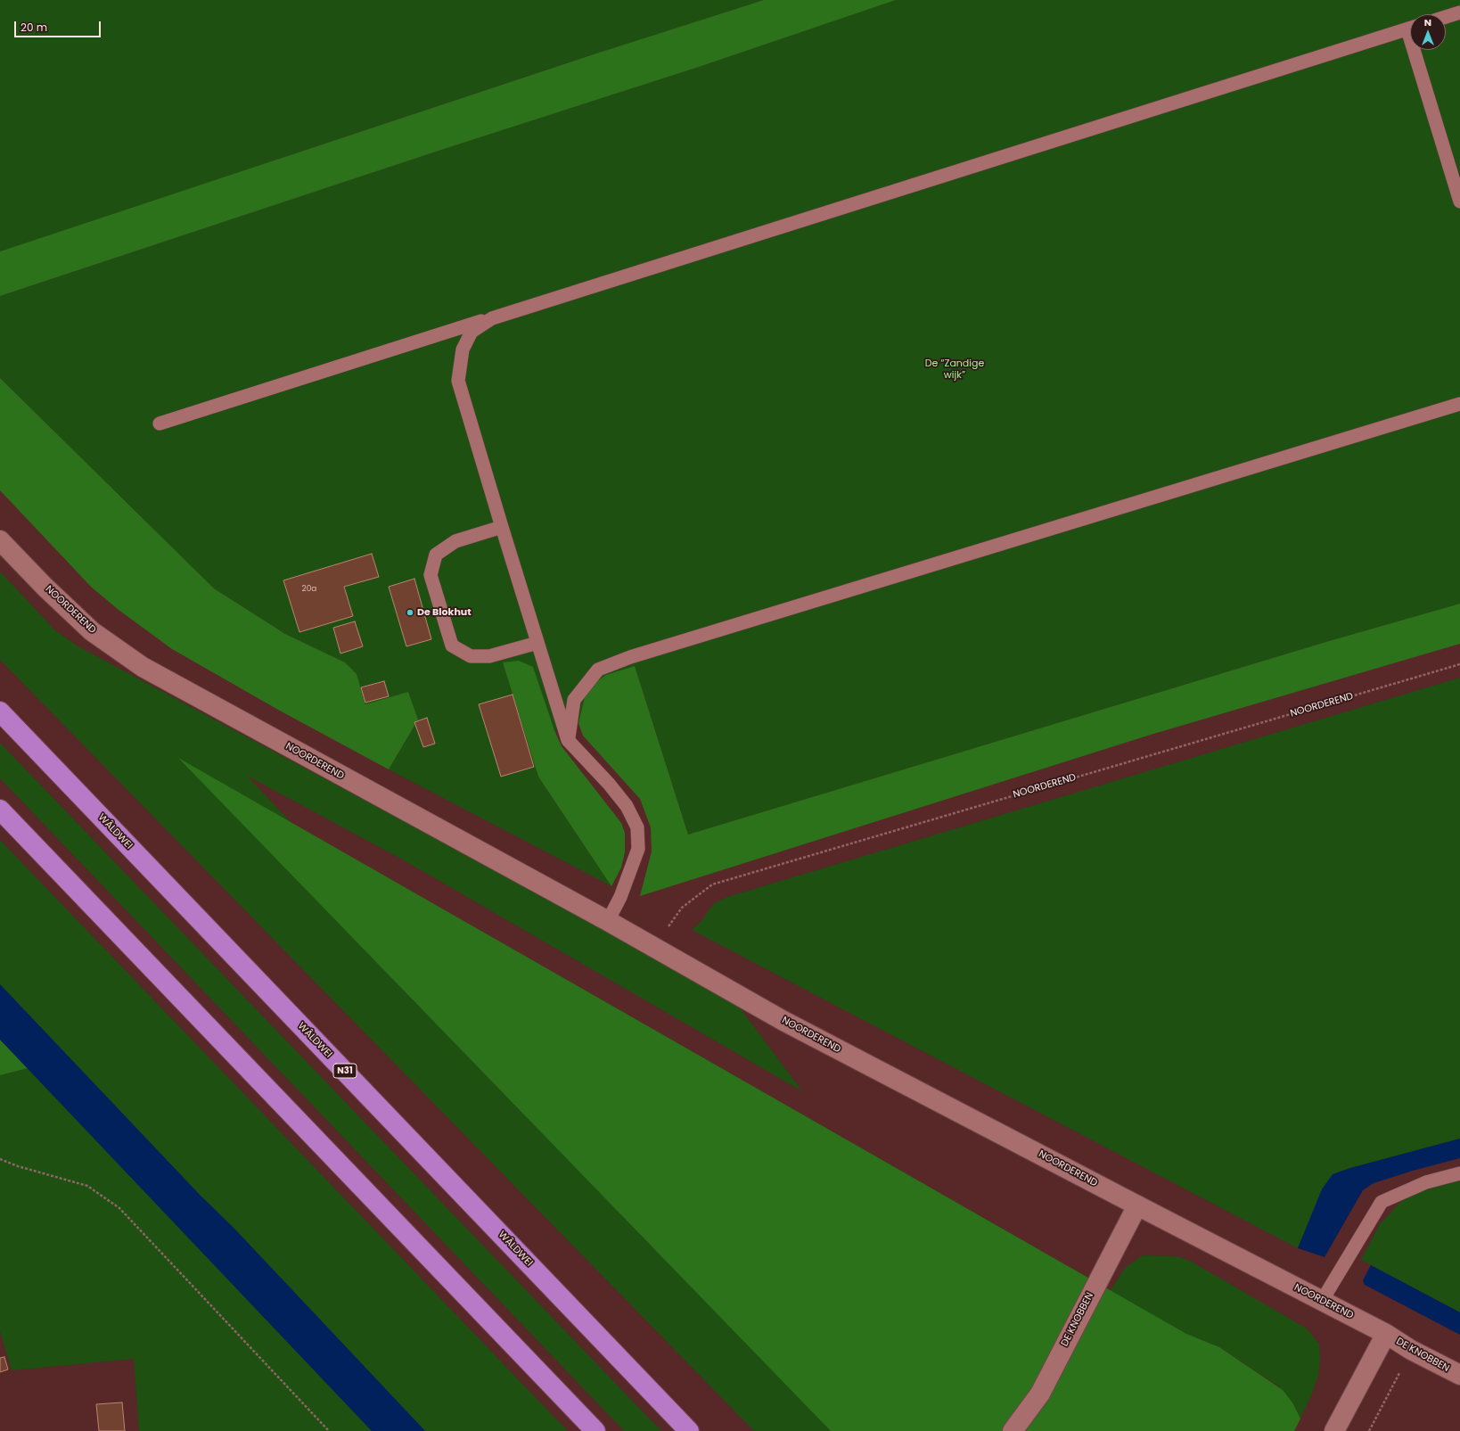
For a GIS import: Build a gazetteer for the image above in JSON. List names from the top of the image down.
{
  "streets": {
    "highway": ["WÂLDWEI", "N31"],
    "street": ["NOORDEREND", "DE KNOBBEN"]
  },
  "crossings": [
    ["NOORDEREND", "DE KNOBBEN"]
  ],
  "parks": ["De “Zandige wijk”"],
  "places": ["De Blokhut"],
  "house_numbers": ["20a"],
  "scale_bar": "20 m",
  "north": "top"
}
